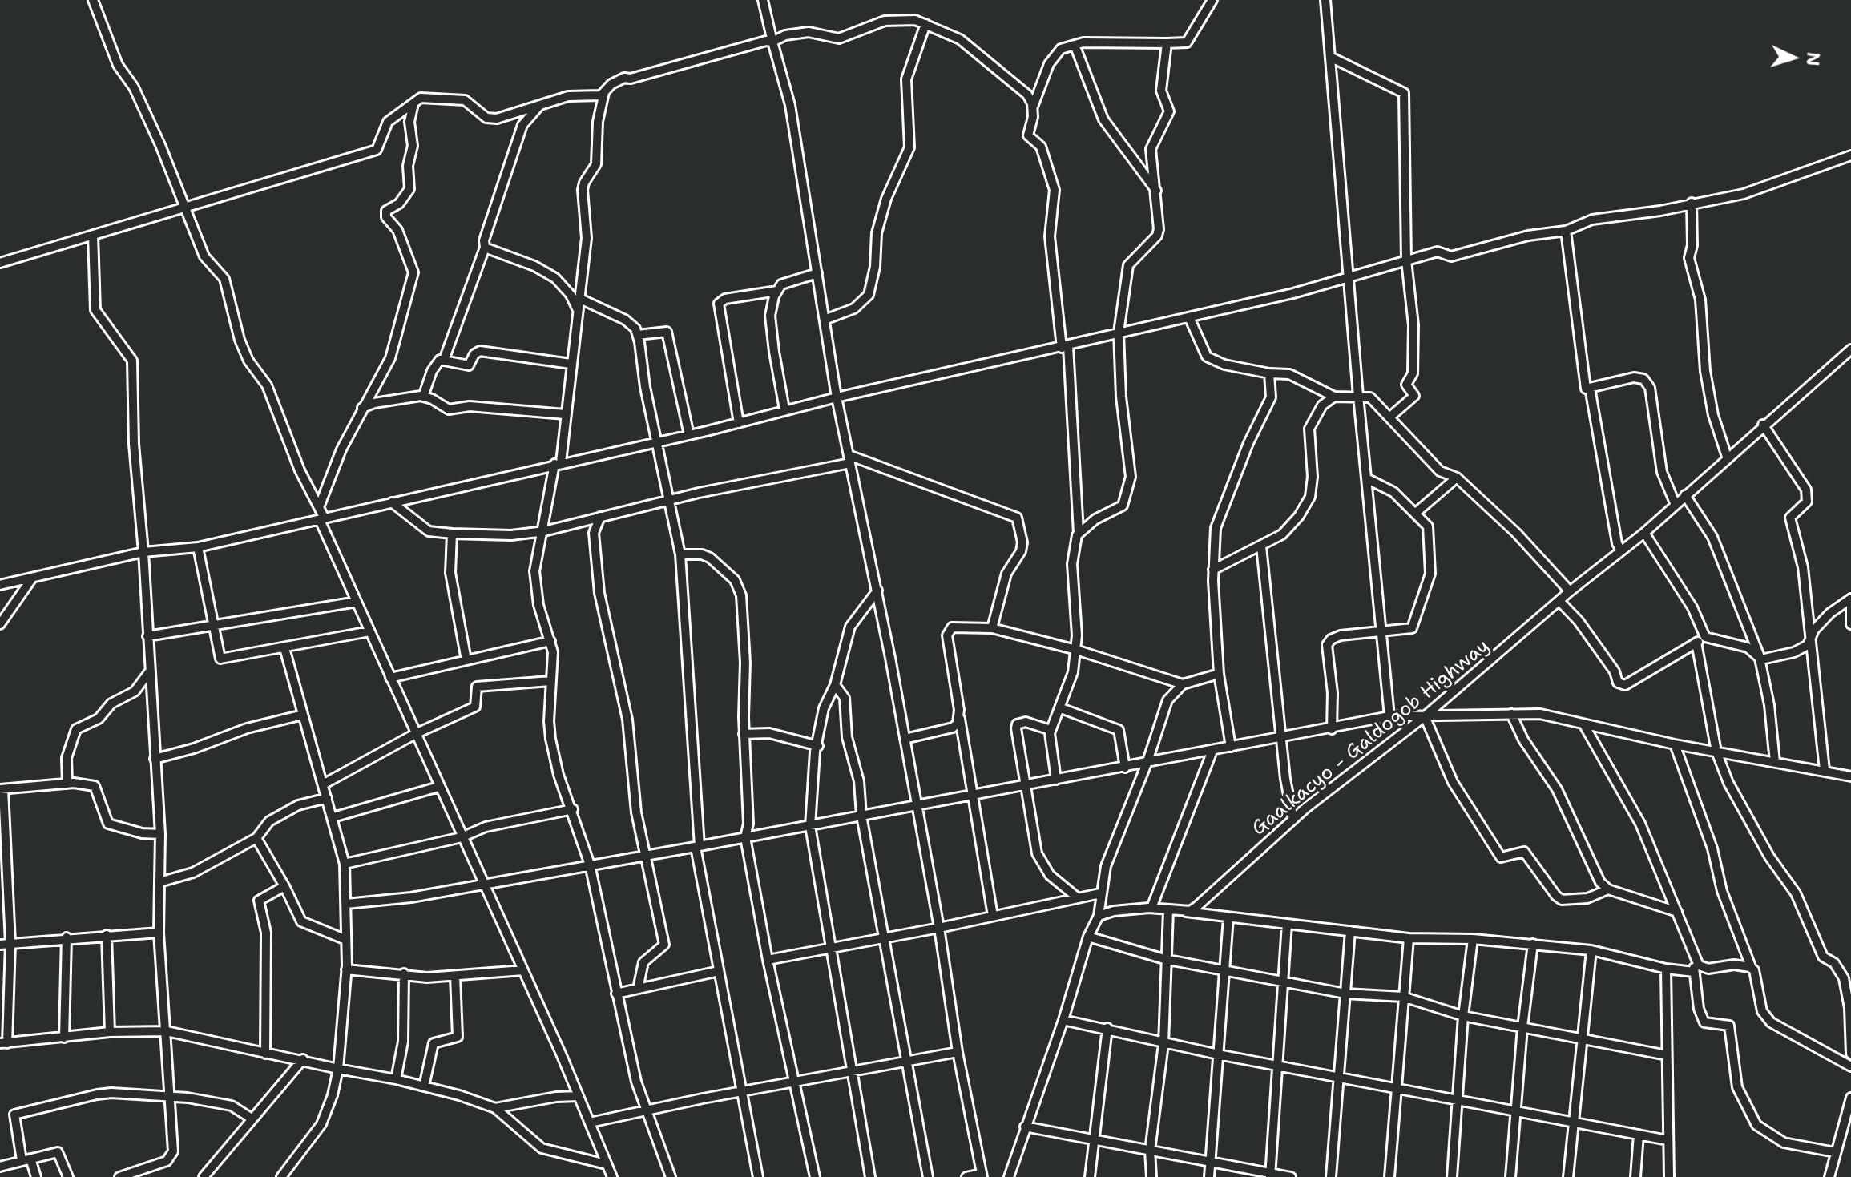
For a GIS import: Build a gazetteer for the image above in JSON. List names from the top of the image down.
{
  "streets": {
    "street": ["Gaalkacyo - Galdogob Highway"]
  },
  "north": "right"
}
